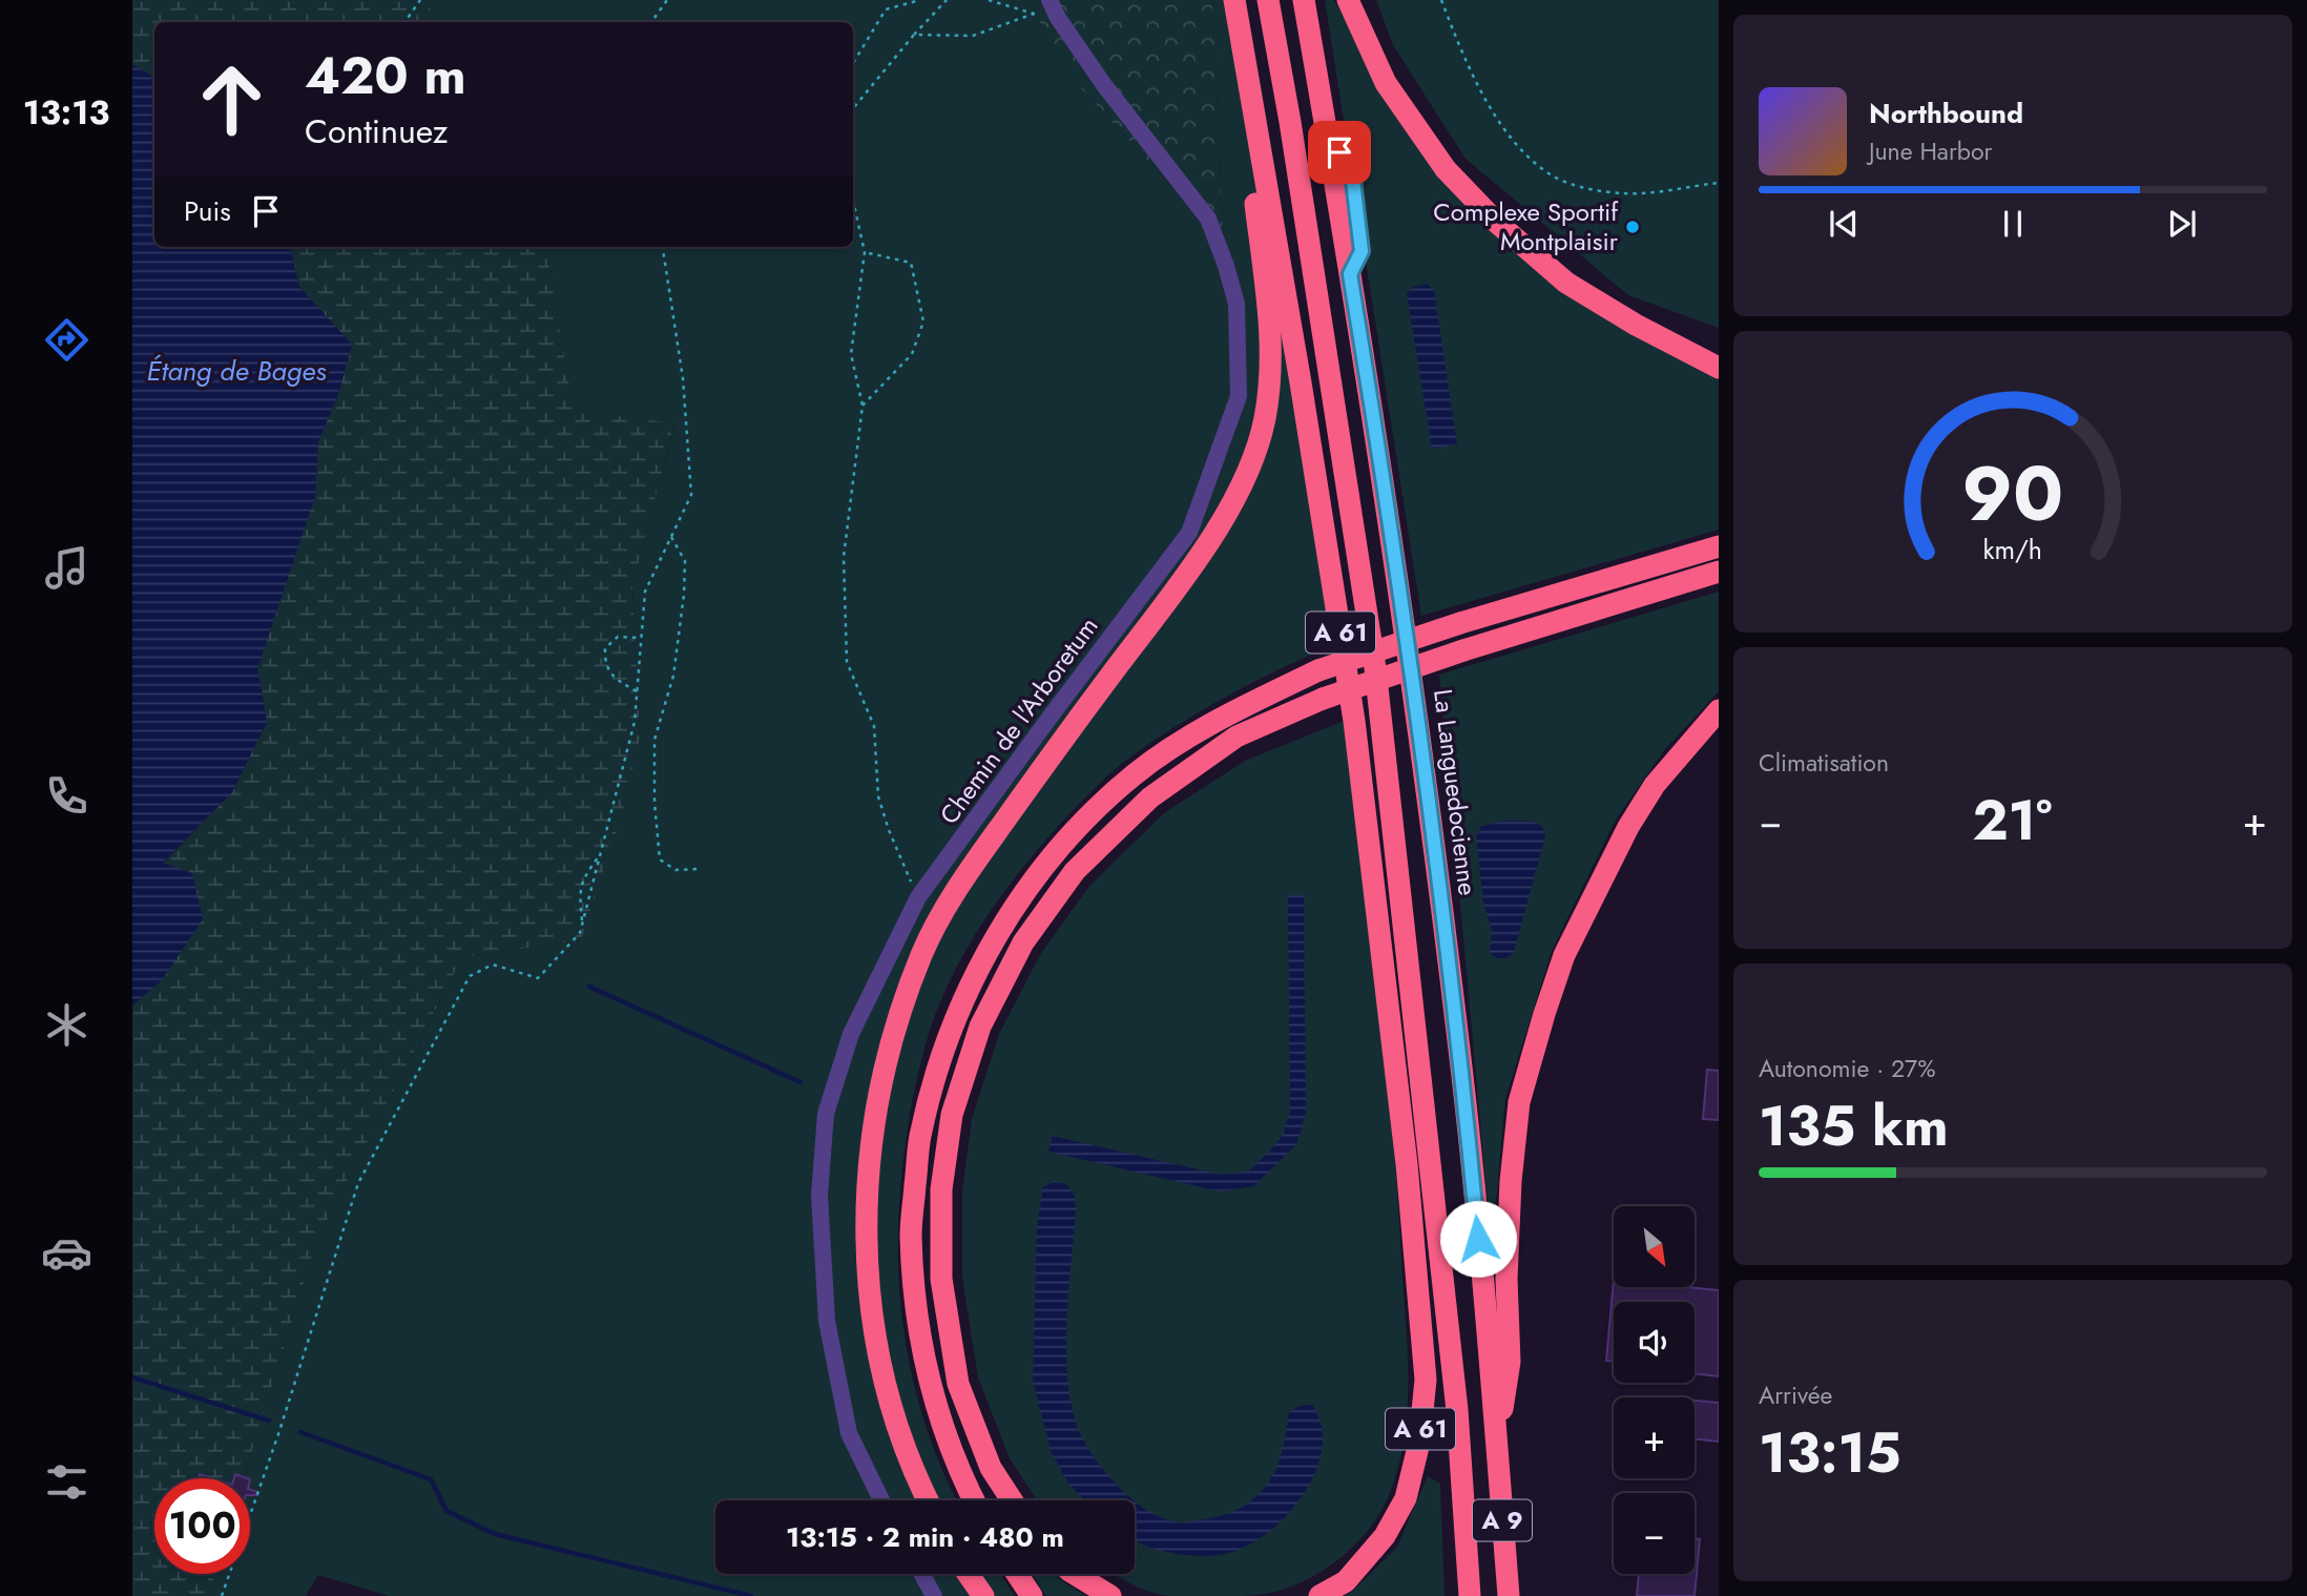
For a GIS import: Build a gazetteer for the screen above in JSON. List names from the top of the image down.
{
  "streets": {
    "highway": ["A 61", "La Languedocienne", "A 9"],
    "street": ["Chemin de l'Arboretum"]
  },
  "water": ["Étang de Bages"],
  "places": ["Complexe Sportif Montplaisir"],
  "north": "bottom right",
  "page": {
    "tabs": "13:13",
    "turn": ["420 m", "Continuez"],
    "song": ["Northbound", "June Harbor"],
    "then": "Puis",
    "tile": [
      "Climatisation",
      ["Autonomie · 27%", "135 km"],
      ["Arrivée", "13:15"]
    ],
    "heat": ["−", "21°", "+"],
    "map_buttons": ["+", "−"],
    "limit": "100",
    "trip": "13:15 · 2 min · 480 m",
    "gauge": ["90", "km/h"]
  }
}
